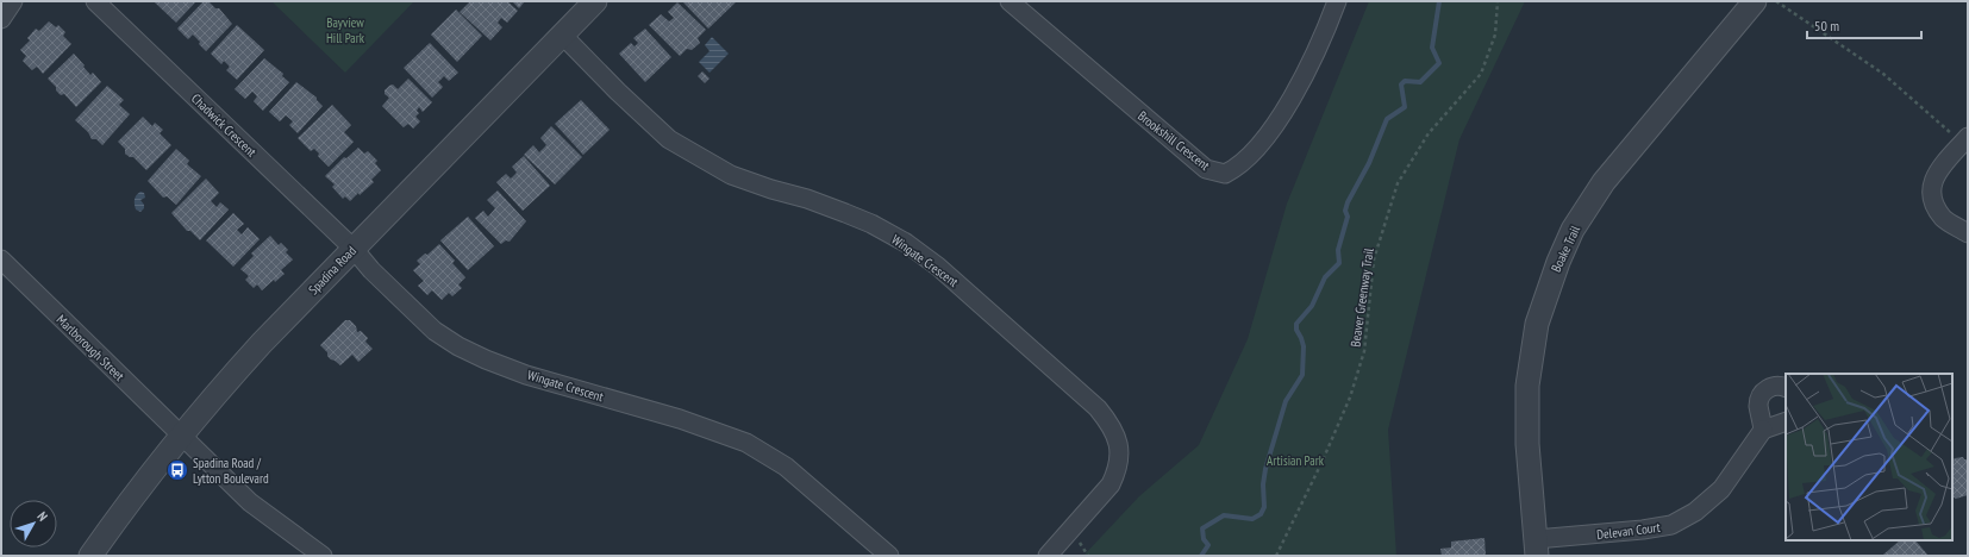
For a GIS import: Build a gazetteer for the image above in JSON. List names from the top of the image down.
{
  "streets": {
    "street": [
      "Chadwick Crescent",
      "Brookshill Crescent",
      "Boake Trail",
      "Wingate Crescent",
      "Spadina Road",
      "Marlborough Street",
      "Delevan Court"
    ],
    "path": ["Beaver Greenway Trail"]
  },
  "crossings": [
    ["Chadwick Crescent", "Wingate Crescent"],
    ["Chadwick Crescent", "Spadina Road"],
    ["Boake Trail", "Delevan Court"],
    ["Wingate Crescent", "Spadina Road"],
    ["Spadina Road", "Marlborough Street"]
  ],
  "parks": ["Bayview Hill Park", "Artisian Park"],
  "places": {
    "bus stop": ["Spadina Road / Lytton Boulevard"]
  },
  "scale_bar": "50 m",
  "north": "top right"
}
